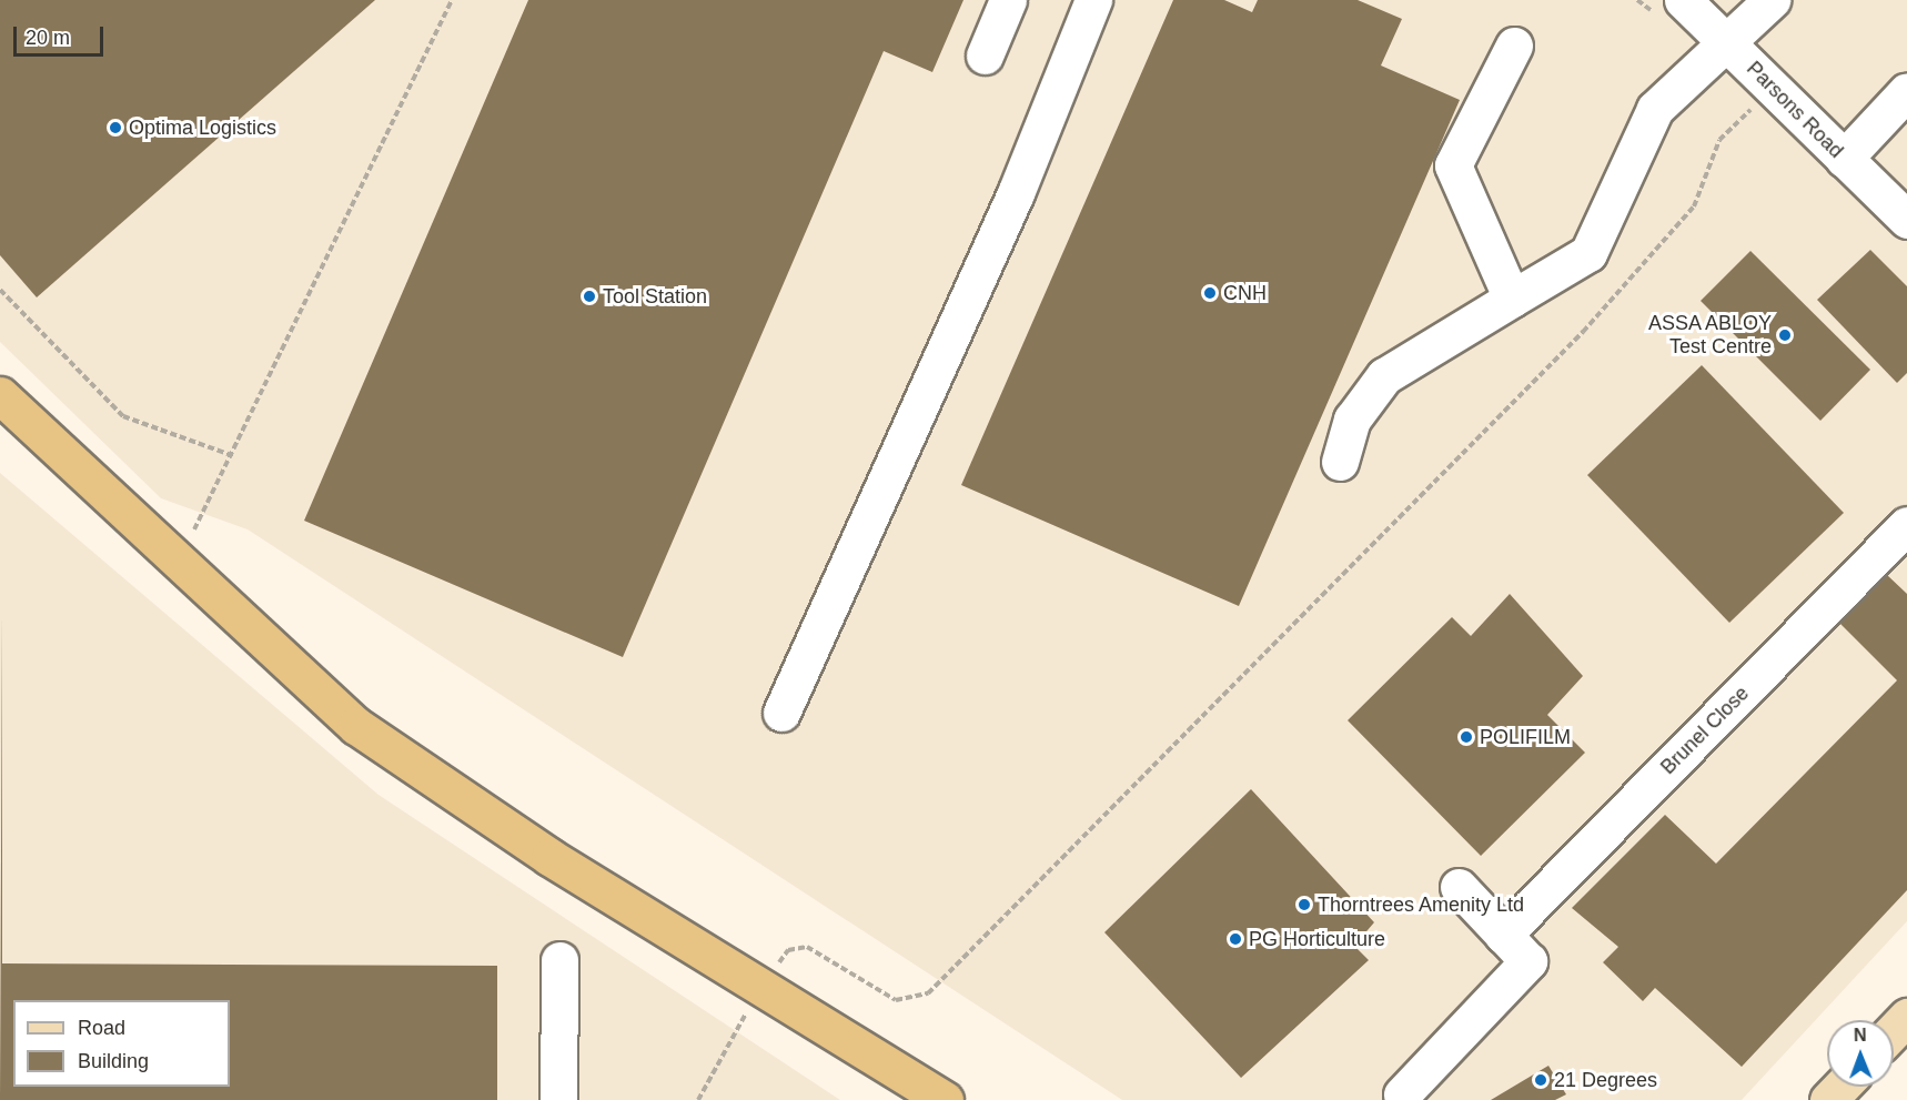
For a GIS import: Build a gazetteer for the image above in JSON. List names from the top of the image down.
{
  "streets": {
    "street": ["Parsons Road", "Brunel Close"]
  },
  "places": [
    "Optima Logistics",
    "CNH",
    "Tool Station",
    "ASSA ABLOY Test Centre",
    "POLIFILM",
    "Thorntrees Amenity Ltd",
    "PG Horticulture",
    "21 Degrees"
  ],
  "legend": ["Road", "Building"],
  "scale_bar": "20 m",
  "north": "top"
}
